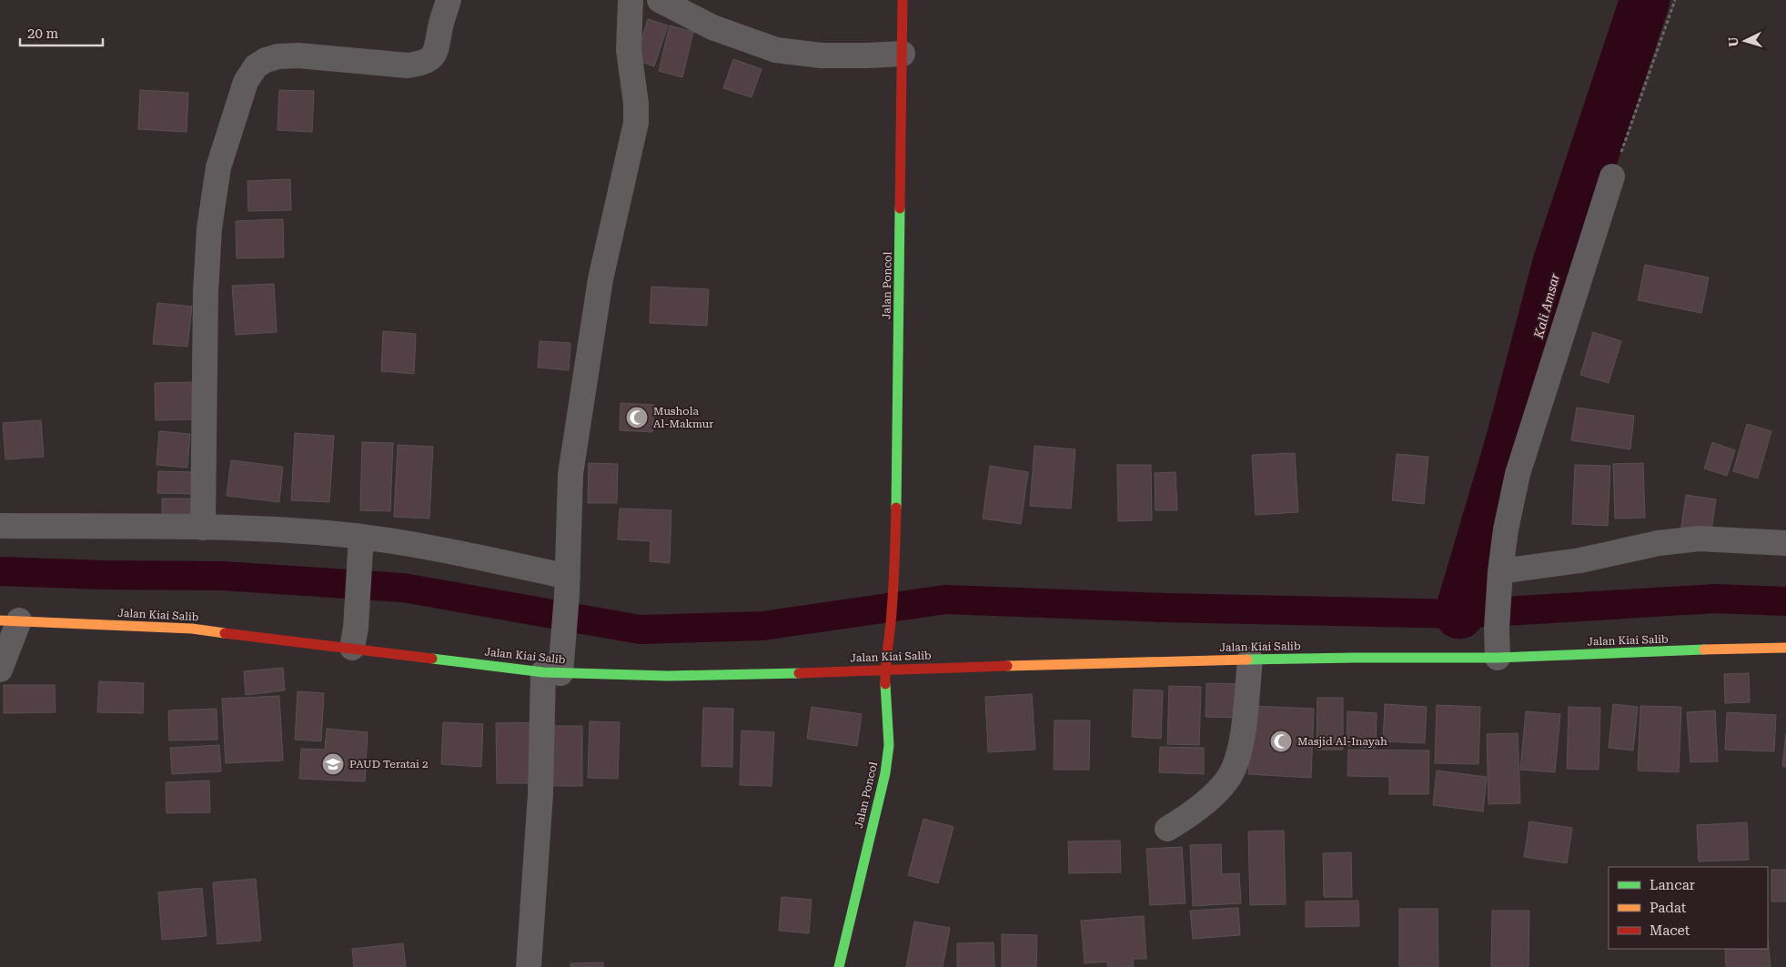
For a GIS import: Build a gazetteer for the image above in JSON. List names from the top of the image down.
{
  "streets": {
    "street": ["Jalan Poncol", "Jalan Kiai Salib"]
  },
  "crossings": [
    ["Jalan Poncol", "Jalan Kiai Salib"]
  ],
  "water": ["Kali Amsar"],
  "places": {
    "mosque": ["Mushola Al-Makmur", "Masjid Al-Inayah"],
    "school or university": ["PAUD Teratai 2"]
  },
  "legend": ["Lancar", "Padat", "Macet"],
  "scale_bar": "20 m",
  "north": "left"
}
